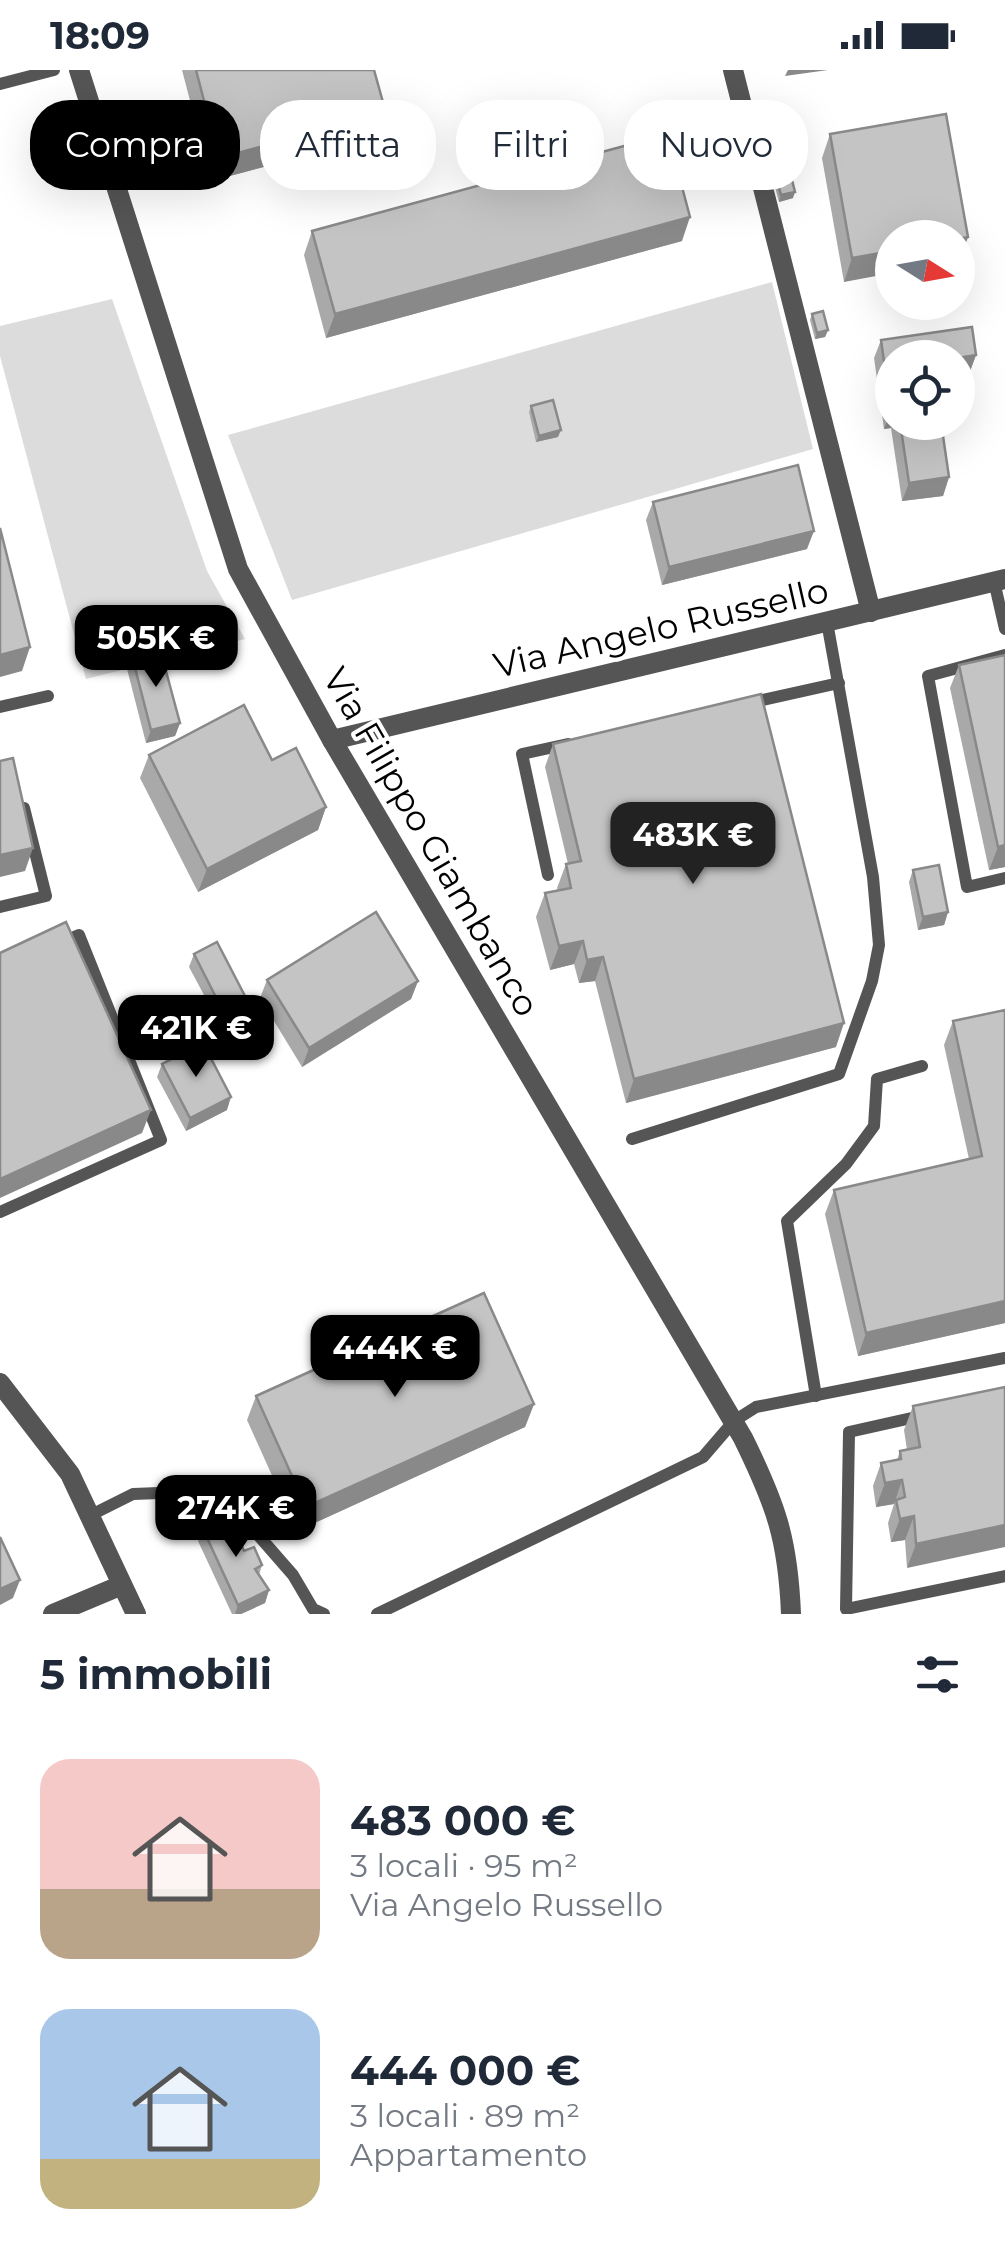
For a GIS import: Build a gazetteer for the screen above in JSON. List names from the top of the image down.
{
  "streets": {
    "street": ["Via Angelo Russello", "Via Filippo Giambanco"]
  },
  "crossings": [
    ["Via Angelo Russello", "Via Filippo Giambanco"]
  ],
  "north": "right",
  "page": {
    "status": "18:09",
    "chip": [
      "Compra",
      "Affitta",
      "Filtri",
      "Nuovo"
    ],
    "price": [
      "505K €",
      "483K €",
      "421K €",
      "444K €",
      "274K €"
    ],
    "heading": "5 immobili",
    "list": [
      {
        "name": "483 000 €",
        "note": "3 locali · 95 m² · Via Angelo Russello"
      },
      {
        "name": "444 000 €",
        "note": "3 locali · 89 m² · Appartamento"
      }
    ]
  }
}
